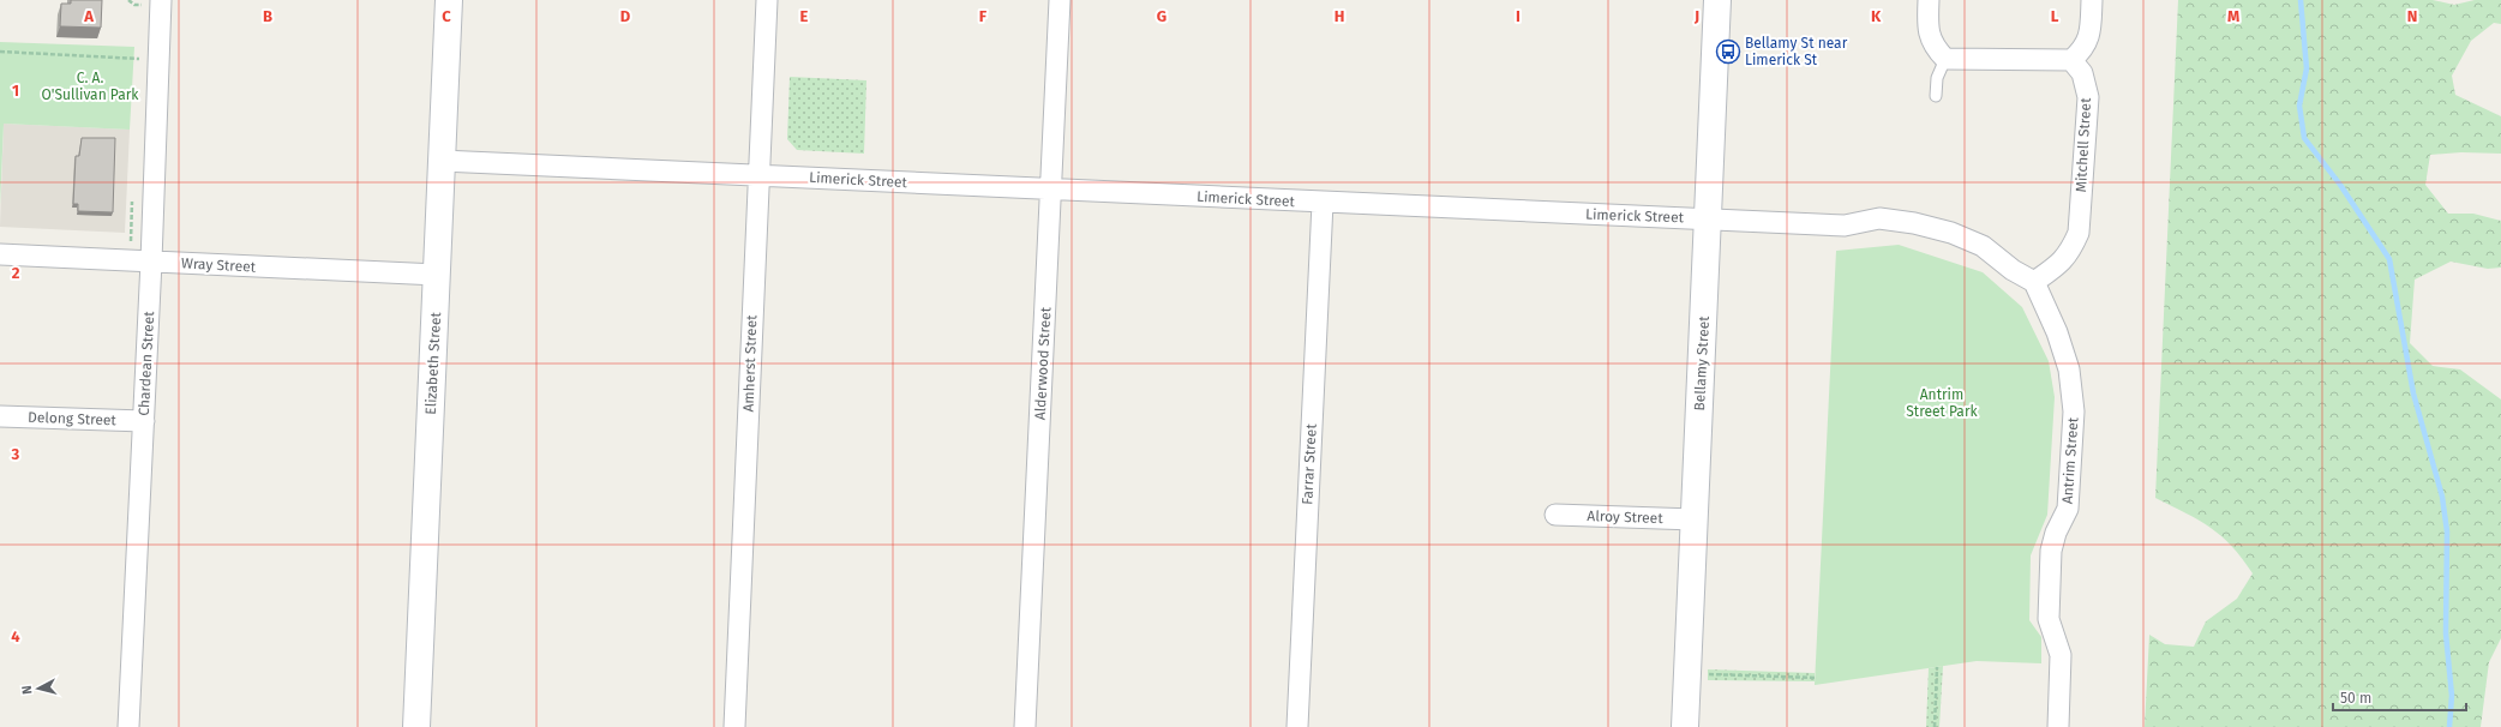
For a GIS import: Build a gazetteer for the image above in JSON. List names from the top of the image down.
{
  "streets": {
    "street": [
      "Mitchell Street",
      "Limerick Street",
      "Wray Street",
      "Chardean Street",
      "Elizabeth Street",
      "Amherst Street",
      "Alderwood Street",
      "Bellamy Street",
      "Delong Street",
      "Antrim Street",
      "Farrar Street",
      "Alroy Street"
    ]
  },
  "crossings": [
    ["Mitchell Street", "Limerick Street"],
    ["Mitchell Street", "Antrim Street"],
    ["Limerick Street", "Elizabeth Street"],
    ["Limerick Street", "Amherst Street"],
    ["Limerick Street", "Alderwood Street"],
    ["Limerick Street", "Bellamy Street"],
    ["Limerick Street", "Antrim Street"],
    ["Limerick Street", "Farrar Street"],
    ["Wray Street", "Chardean Street"],
    ["Wray Street", "Elizabeth Street"],
    ["Chardean Street", "Delong Street"],
    ["Bellamy Street", "Alroy Street"]
  ],
  "parks": ["C. A. O'Sullivan Park", "Antrim Street Park"],
  "places": {
    "bus stop": ["Bellamy St near Limerick St"]
  },
  "scale_bar": "50 m",
  "north": "left",
  "grid": {
    "columns": [
      "A",
      "B",
      "C",
      "D",
      "E",
      "F",
      "G",
      "H",
      "I",
      "J",
      "K",
      "L",
      "M",
      "N"
    ],
    "rows": [
      "1",
      "2",
      "3",
      "4"
    ]
  }
}
